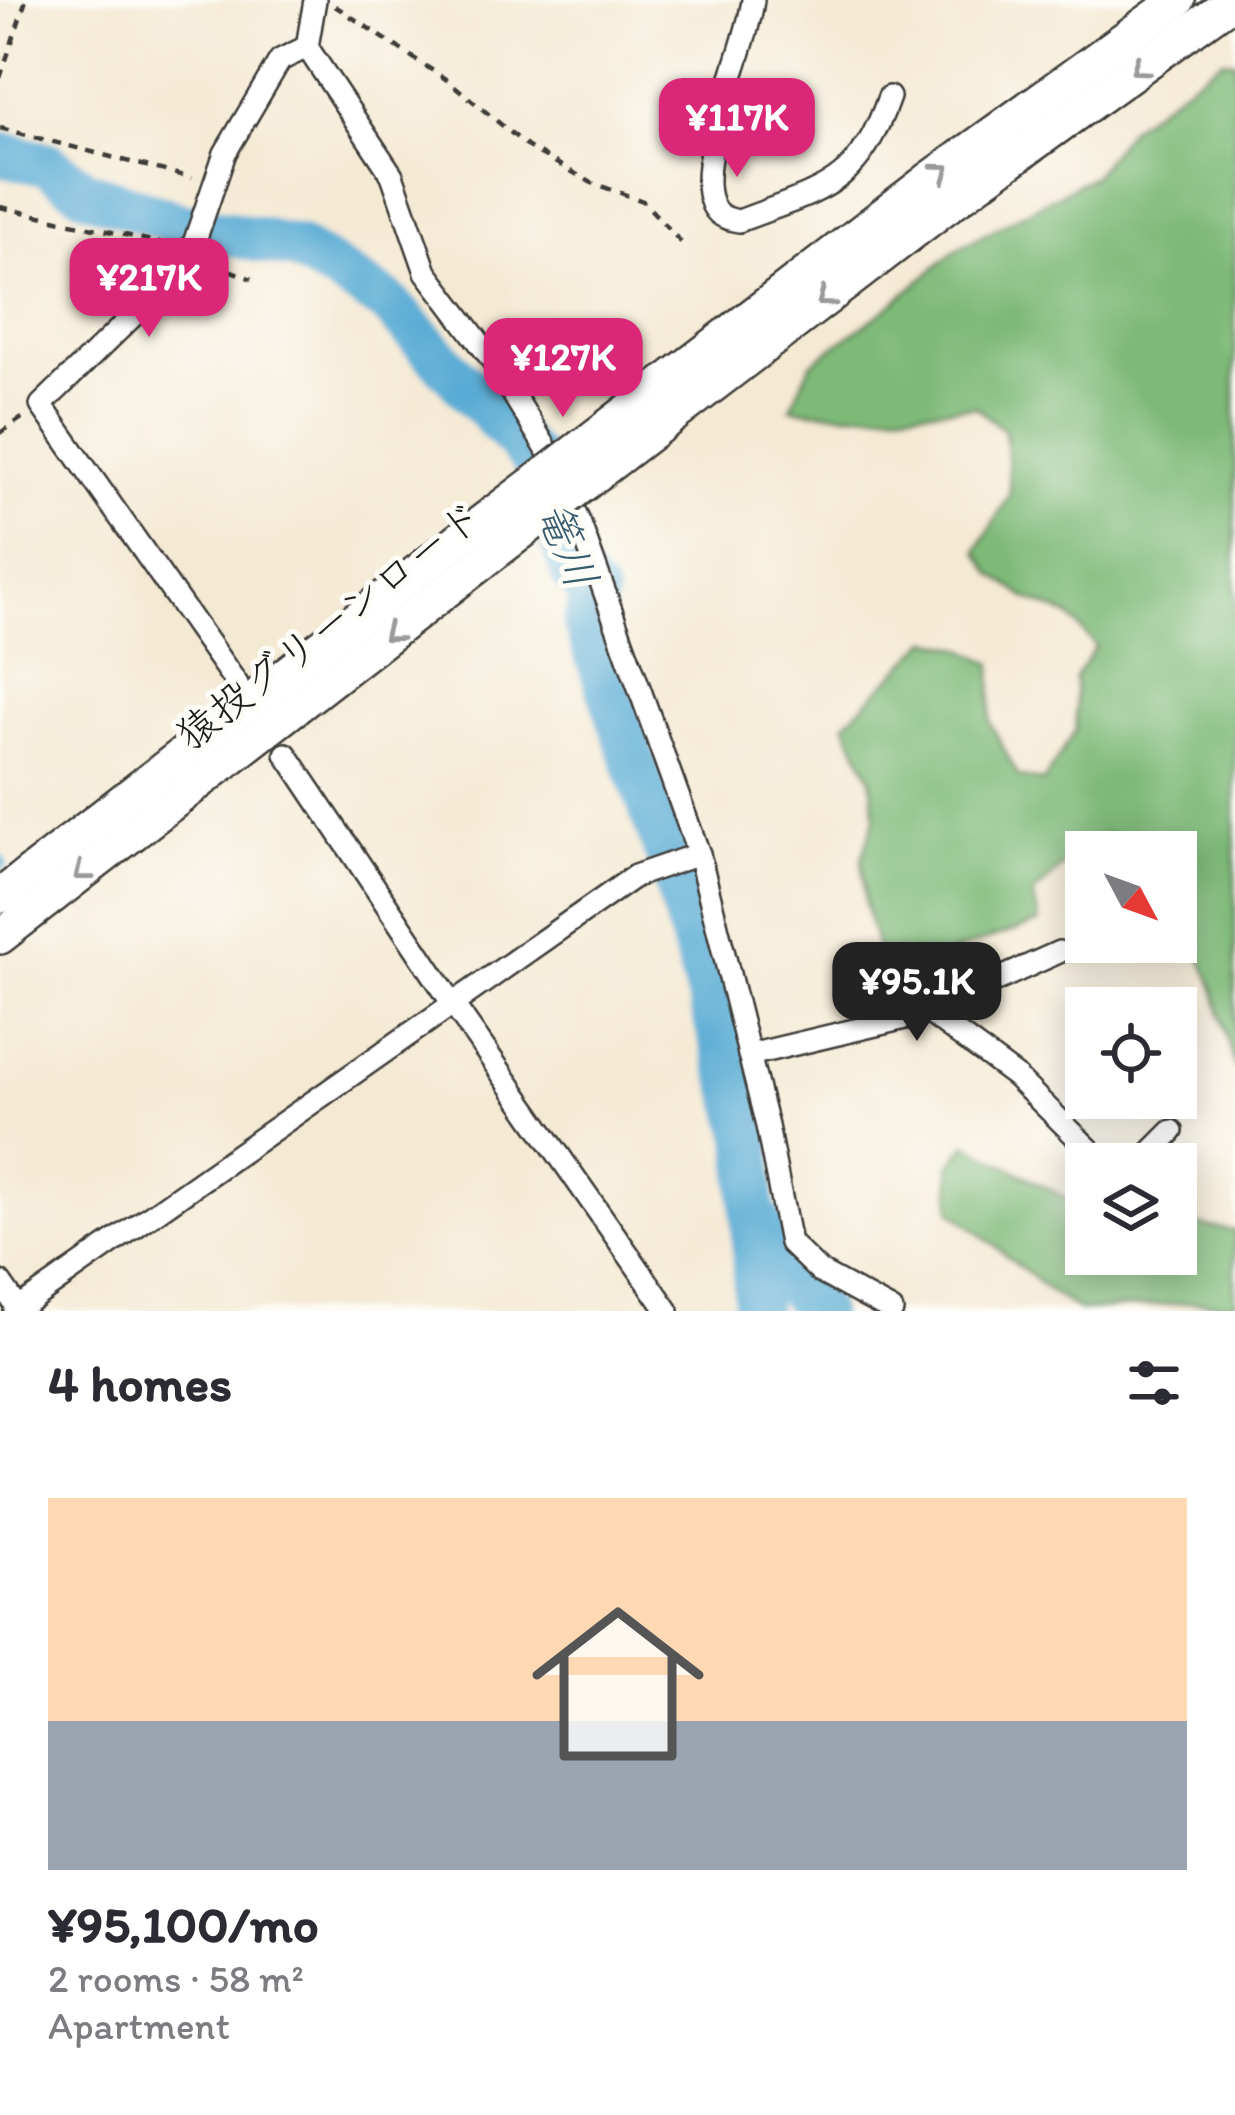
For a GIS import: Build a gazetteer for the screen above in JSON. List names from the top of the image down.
{
  "streets": {
    "main road": ["猿投グリーンロード"]
  },
  "water": ["篭川"],
  "north": "bottom right",
  "page": {
    "price": [
      "¥117K",
      "¥217K",
      "¥127K",
      "¥95.1K"
    ],
    "heading": "4 homes",
    "list": [
      {
        "name": "¥95,100/mo",
        "note": "2 rooms · 58 m² · Apartment"
      }
    ]
  }
}
